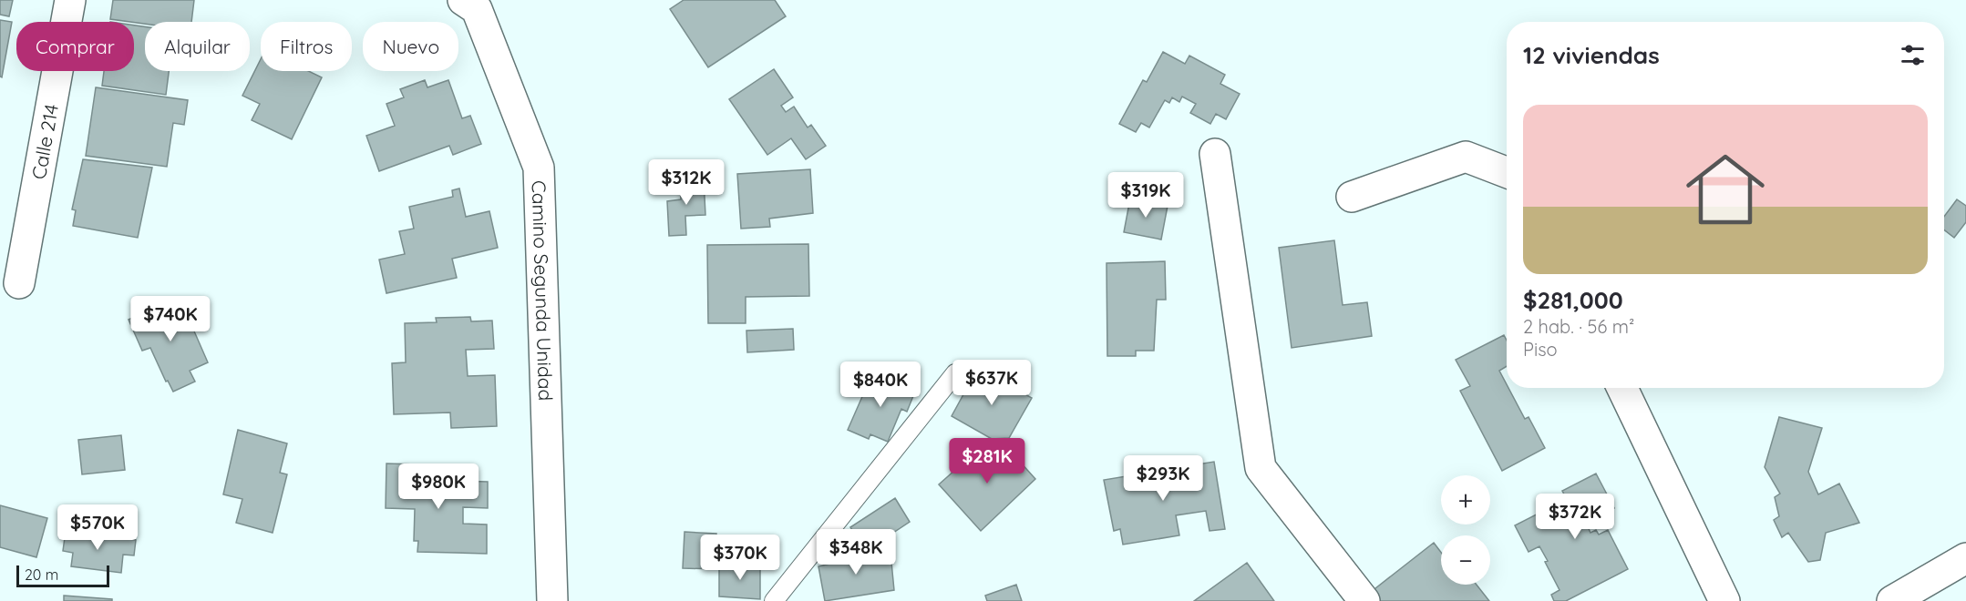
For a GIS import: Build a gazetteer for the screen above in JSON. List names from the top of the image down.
{
  "streets": {
    "street": ["Calle 214", "Camino Segunda Unidad"]
  },
  "scale_bar": "20 m",
  "page": {
    "chip": [
      "Comprar",
      "Alquilar",
      "Filtros",
      "Nuevo"
    ],
    "heading": "12 viviendas",
    "list": [
      {
        "name": "$281,000",
        "note": "2 hab. · 56 m² · Piso"
      }
    ],
    "price": [
      "$312K",
      "$319K",
      "$740K",
      "$637K",
      "$840K",
      "$281K",
      "$293K",
      "$980K",
      "$372K",
      "$570K",
      "$348K",
      "$370K"
    ],
    "map_buttons": ["+", "−"],
    "scale": "20 m"
  }
}
